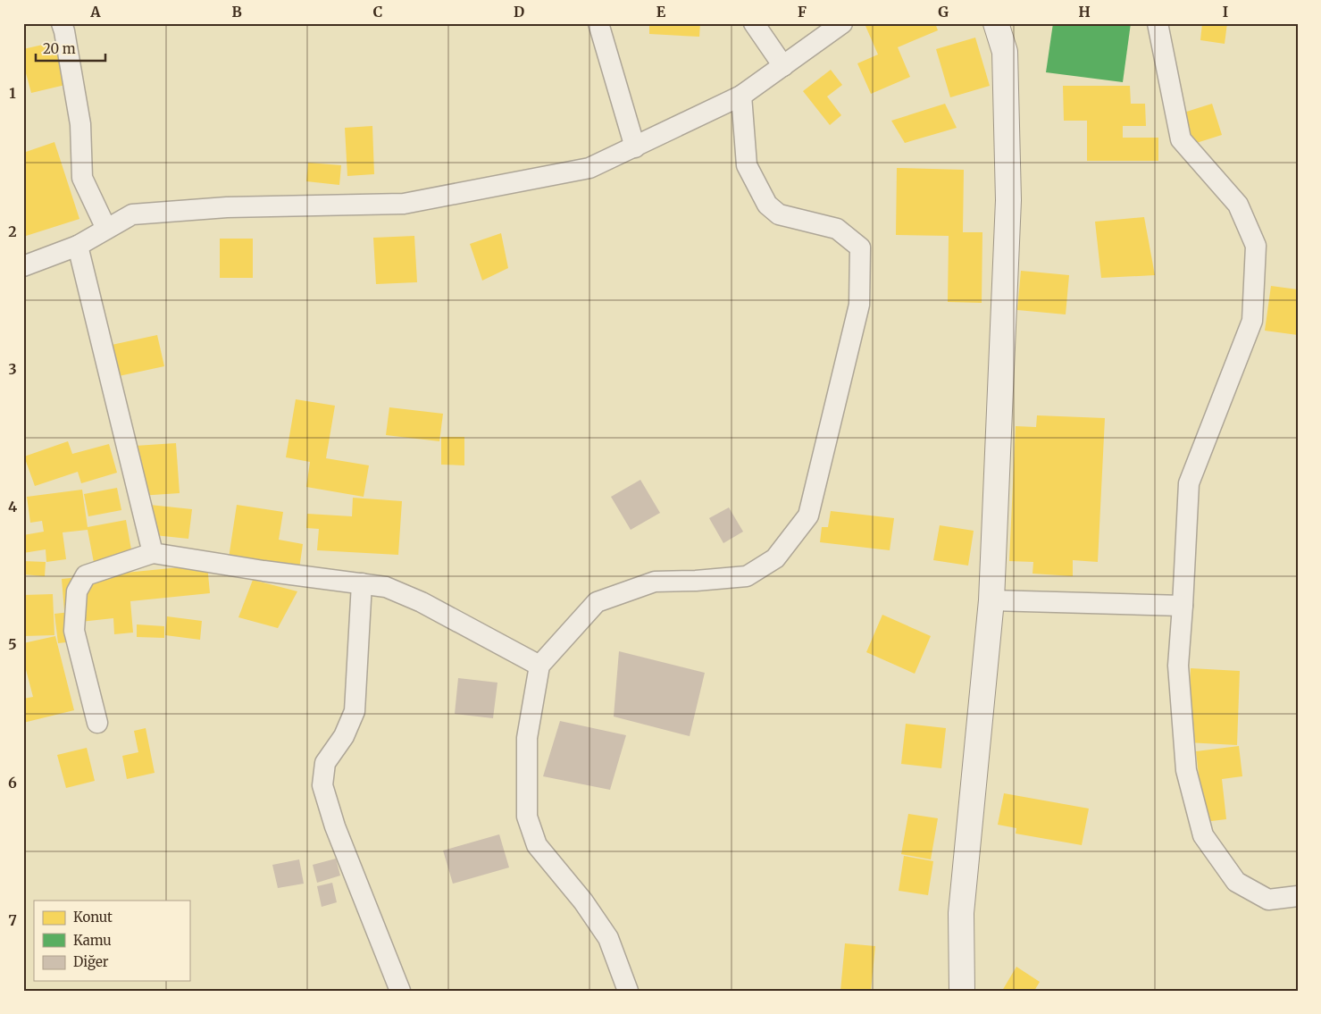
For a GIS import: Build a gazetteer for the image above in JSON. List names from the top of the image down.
{
  "legend": ["Konut", "Kamu", "Diğer"],
  "scale_bar": "20 m",
  "grid": {
    "columns": [
      "A",
      "B",
      "C",
      "D",
      "E",
      "F",
      "G",
      "H",
      "I"
    ],
    "rows": [
      "1",
      "2",
      "3",
      "4",
      "5",
      "6",
      "7"
    ]
  }
}
